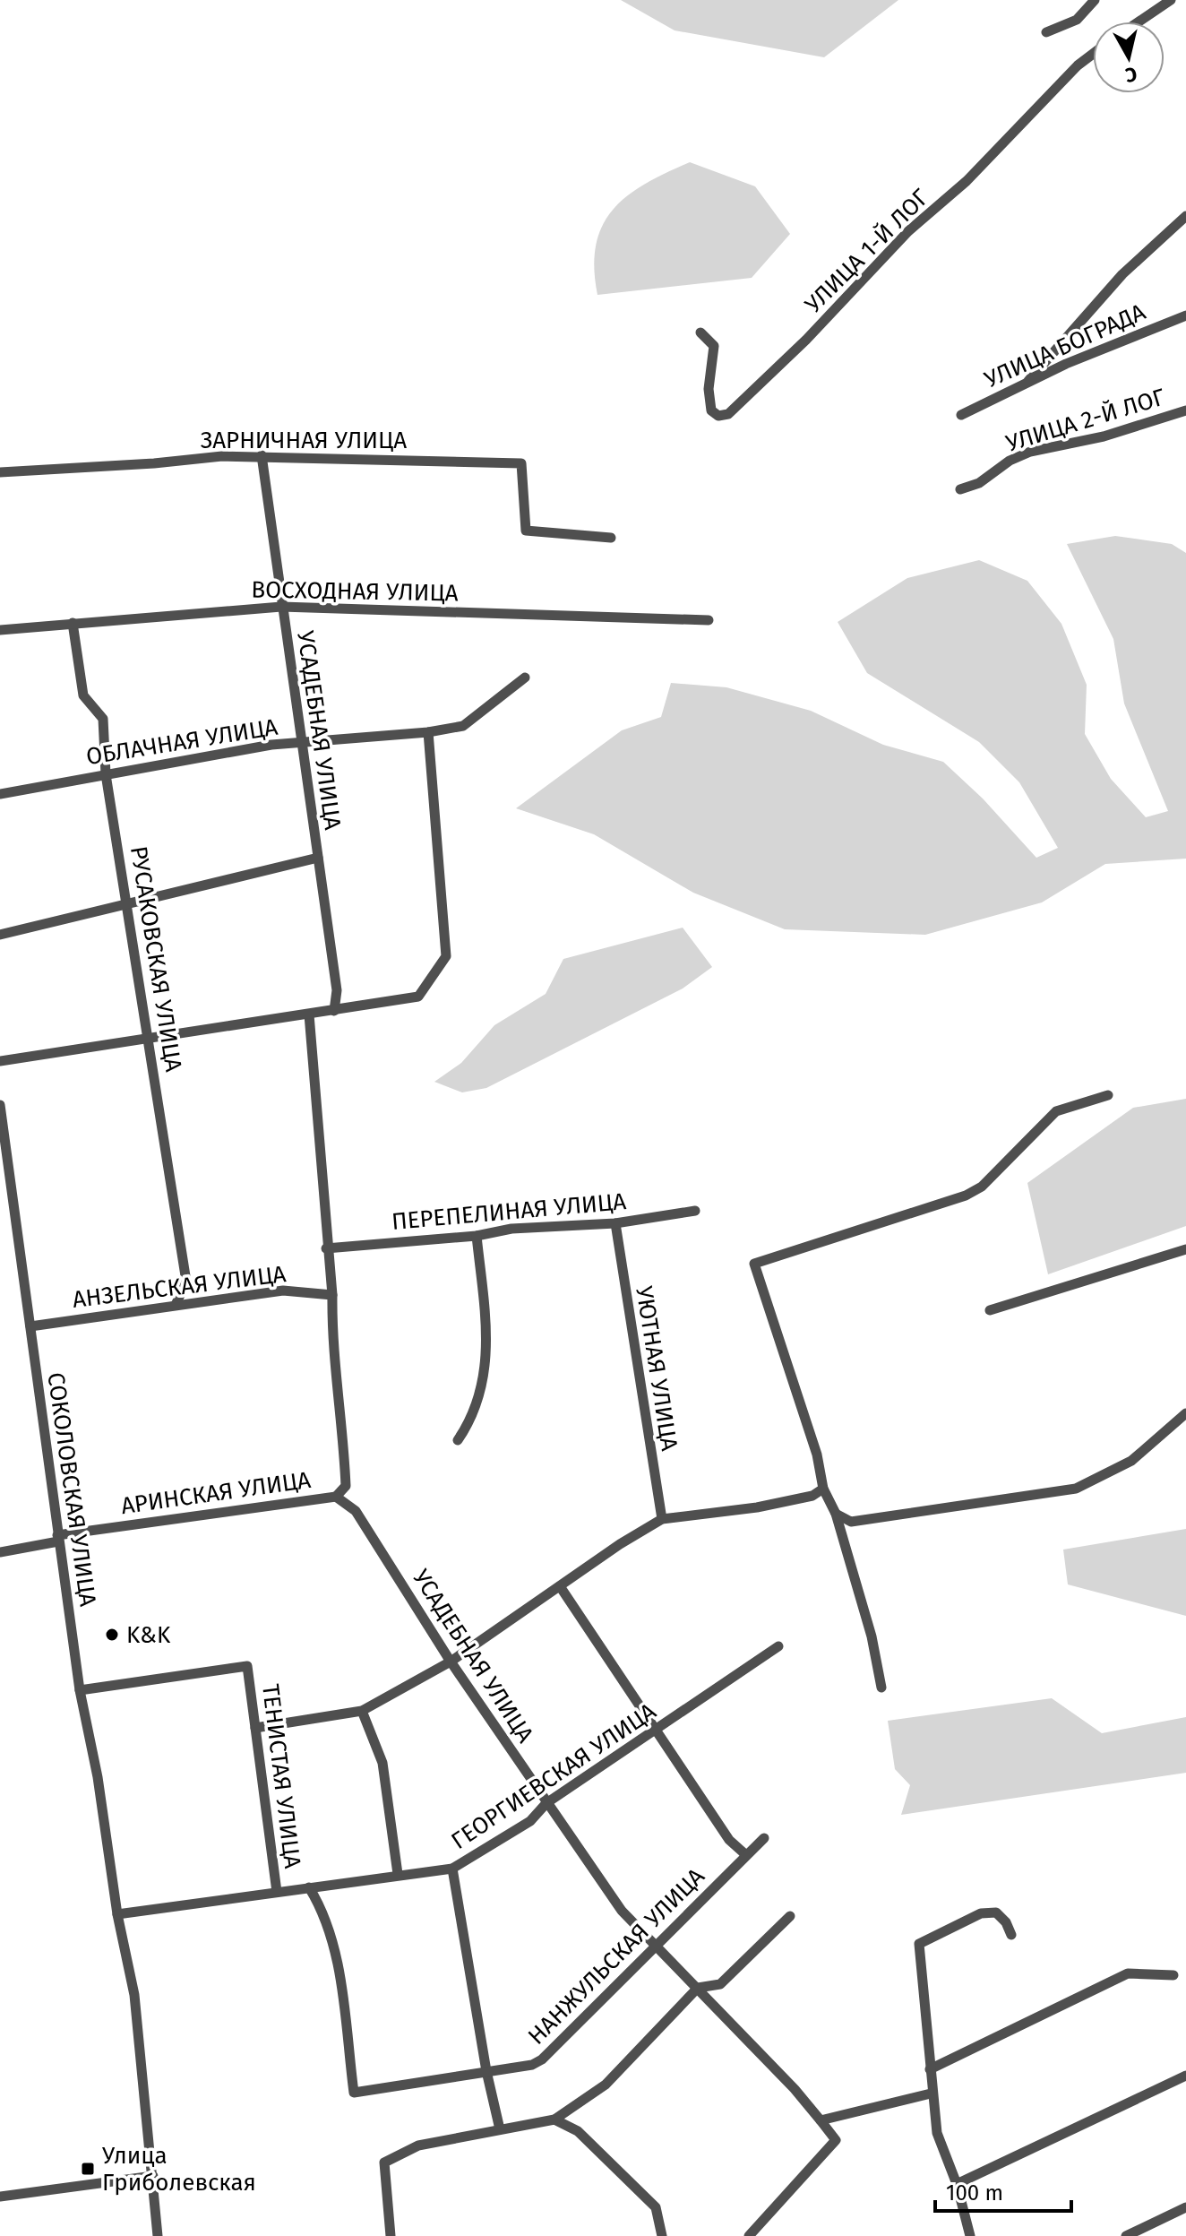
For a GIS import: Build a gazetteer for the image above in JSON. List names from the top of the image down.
{
  "streets": {
    "street": [
      "УЛИЦА 1-Й ЛОГ",
      "УЛИЦА БОГРАДА",
      "УЛИЦА 2-Й ЛОГ",
      "ЗАРНИЧНАЯ УЛИЦА",
      "ВОСХОДНАЯ УЛИЦА",
      "УСАДЕБНАЯ УЛИЦА",
      "ОБЛАЧНАЯ УЛИЦА",
      "РУСАКОВСКАЯ УЛИЦА",
      "ПЕРЕПЕЛИНАЯ УЛИЦА",
      "АНЗЕЛЬСКАЯ УЛИЦА",
      "УЮТНАЯ УЛИЦА",
      "СОКОЛОВСКАЯ УЛИЦА",
      "АРИНСКАЯ УЛИЦА",
      "ТЕНИСТАЯ УЛИЦА",
      "ГЕОРГИЕВСКАЯ УЛИЦА",
      "НАНЖУЛЬСКАЯ УЛИЦА"
    ]
  },
  "crossings": [
    ["ЗАРНИЧНАЯ УЛИЦА", "УСАДЕБНАЯ УЛИЦА"],
    ["ВОСХОДНАЯ УЛИЦА", "УСАДЕБНАЯ УЛИЦА"],
    ["ВОСХОДНАЯ УЛИЦА", "РУСАКОВСКАЯ УЛИЦА"],
    ["УСАДЕБНАЯ УЛИЦА", "ОБЛАЧНАЯ УЛИЦА"],
    ["УСАДЕБНАЯ УЛИЦА", "АРИНСКАЯ УЛИЦА"],
    ["УСАДЕБНАЯ УЛИЦА", "ГЕОРГИЕВСКАЯ УЛИЦА"],
    ["УСАДЕБНАЯ УЛИЦА", "НАНЖУЛЬСКАЯ УЛИЦА"],
    ["ОБЛАЧНАЯ УЛИЦА", "РУСАКОВСКАЯ УЛИЦА"],
    ["РУСАКОВСКАЯ УЛИЦА", "АНЗЕЛЬСКАЯ УЛИЦА"],
    ["ПЕРЕПЕЛИНАЯ УЛИЦА", "УЮТНАЯ УЛИЦА"],
    ["АНЗЕЛЬСКАЯ УЛИЦА", "СОКОЛОВСКАЯ УЛИЦА"],
    ["СОКОЛОВСКАЯ УЛИЦА", "АРИНСКАЯ УЛИЦА"],
    ["СОКОЛОВСКАЯ УЛИЦА", "ТЕНИСТАЯ УЛИЦА"],
    ["СОКОЛОВСКАЯ УЛИЦА", "ГЕОРГИЕВСКАЯ УЛИЦА"],
    ["ТЕНИСТАЯ УЛИЦА", "ГЕОРГИЕВСКАЯ УЛИЦА"],
    ["ГЕОРГИЕВСКАЯ УЛИЦА", "НАНЖУЛЬСКАЯ УЛИЦА"]
  ],
  "places": {
    "other": ["K&K"],
    "transit": ["Улица Гриболевская"]
  },
  "scale_bar": "100 m",
  "north": "bottom"
}
